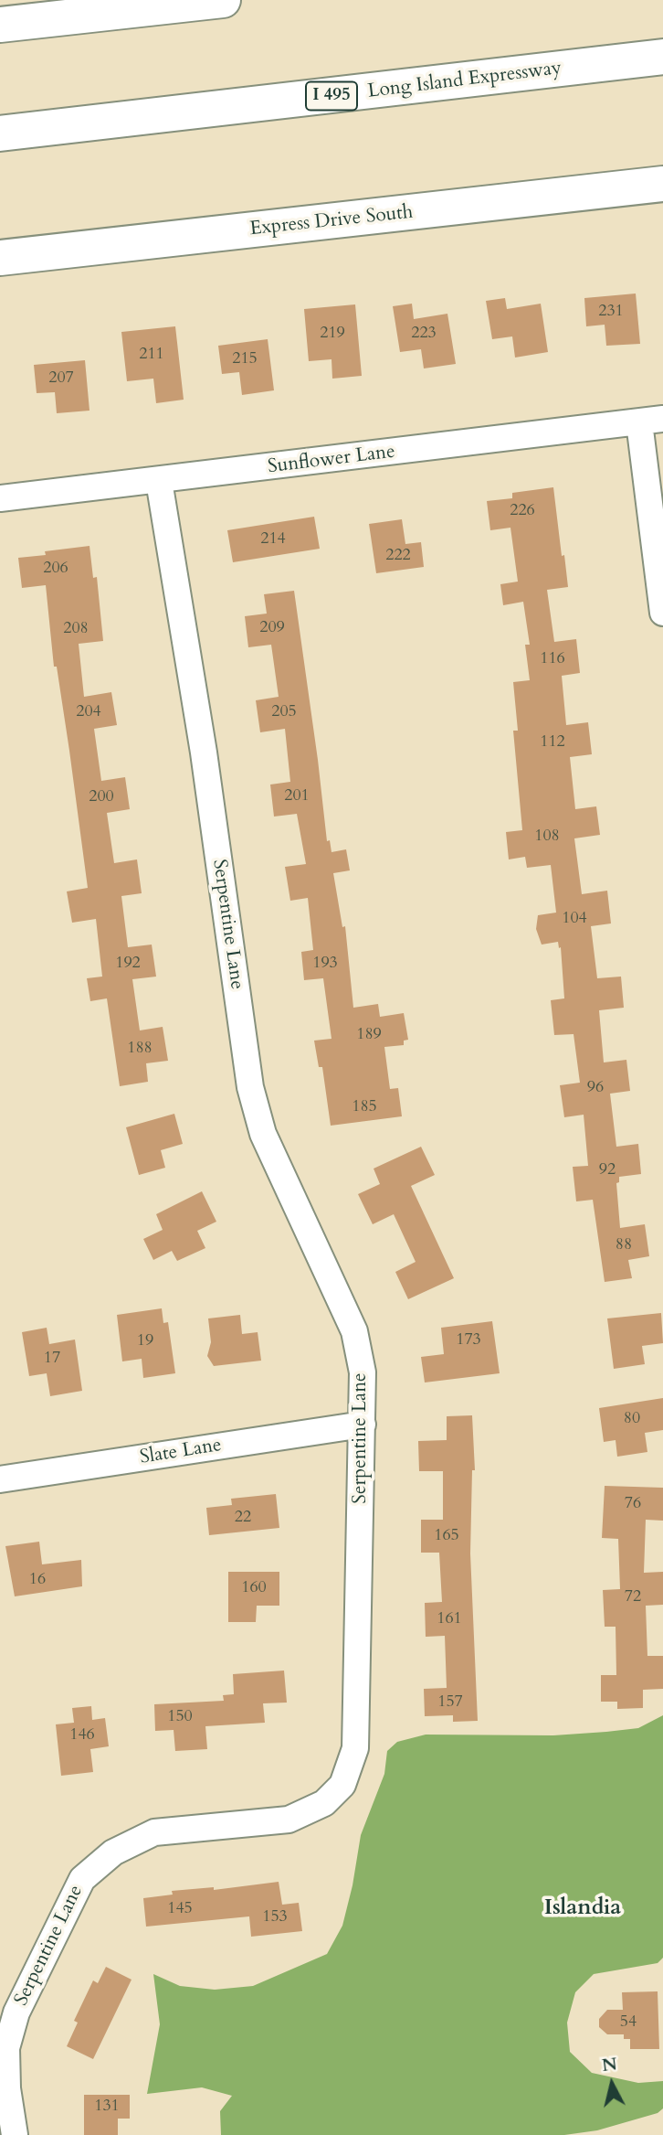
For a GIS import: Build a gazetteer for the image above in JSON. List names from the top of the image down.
{
  "streets": {
    "main road": ["Long Island Expressway", "I 495", "Express Drive South"],
    "street": ["Sunflower Lane", "Serpentine Lane", "Slate Lane"]
  },
  "crossings": [
    ["Sunflower Lane", "Serpentine Lane"],
    ["Serpentine Lane", "Slate Lane"]
  ],
  "districts": ["Islandia"],
  "house_numbers": [
    "231",
    "219",
    "223",
    "211",
    "215",
    "207",
    "226",
    "214",
    "222",
    "206",
    "209",
    "208",
    "116",
    "204",
    "205",
    "112",
    "201",
    "200",
    "108",
    "104",
    "192",
    "193",
    "189",
    "188",
    "96",
    "185",
    "92",
    "88",
    "173",
    "19",
    "17",
    "80",
    "76",
    "22",
    "165",
    "16",
    "160",
    "72",
    "161",
    "157",
    "150",
    "146",
    "145",
    "153",
    "54",
    "131"
  ],
  "north": "top"
}
